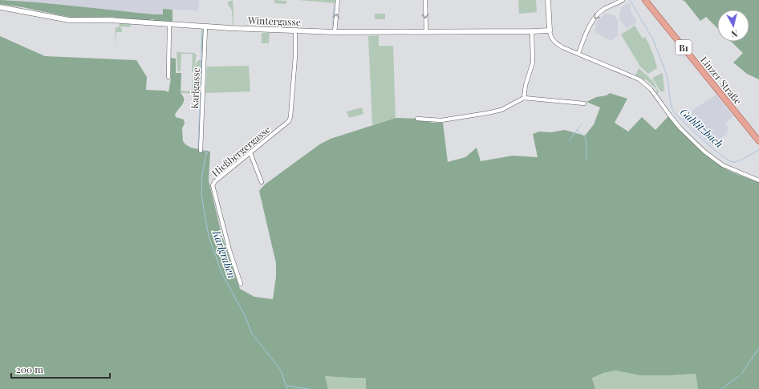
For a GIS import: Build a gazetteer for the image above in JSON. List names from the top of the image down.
{
  "streets": {
    "main road": ["B1", "Linzer Straße"],
    "street": ["Wintergasse", "Karlgasse", "Hießbergergasse"]
  },
  "crossings": [
    ["Wintergasse", "Karlgasse"],
    ["Wintergasse", "Hießbergergasse"]
  ],
  "water": ["Gablitzbach", "Karlgraben"],
  "scale_bar": "200 m",
  "north": "bottom"
}
